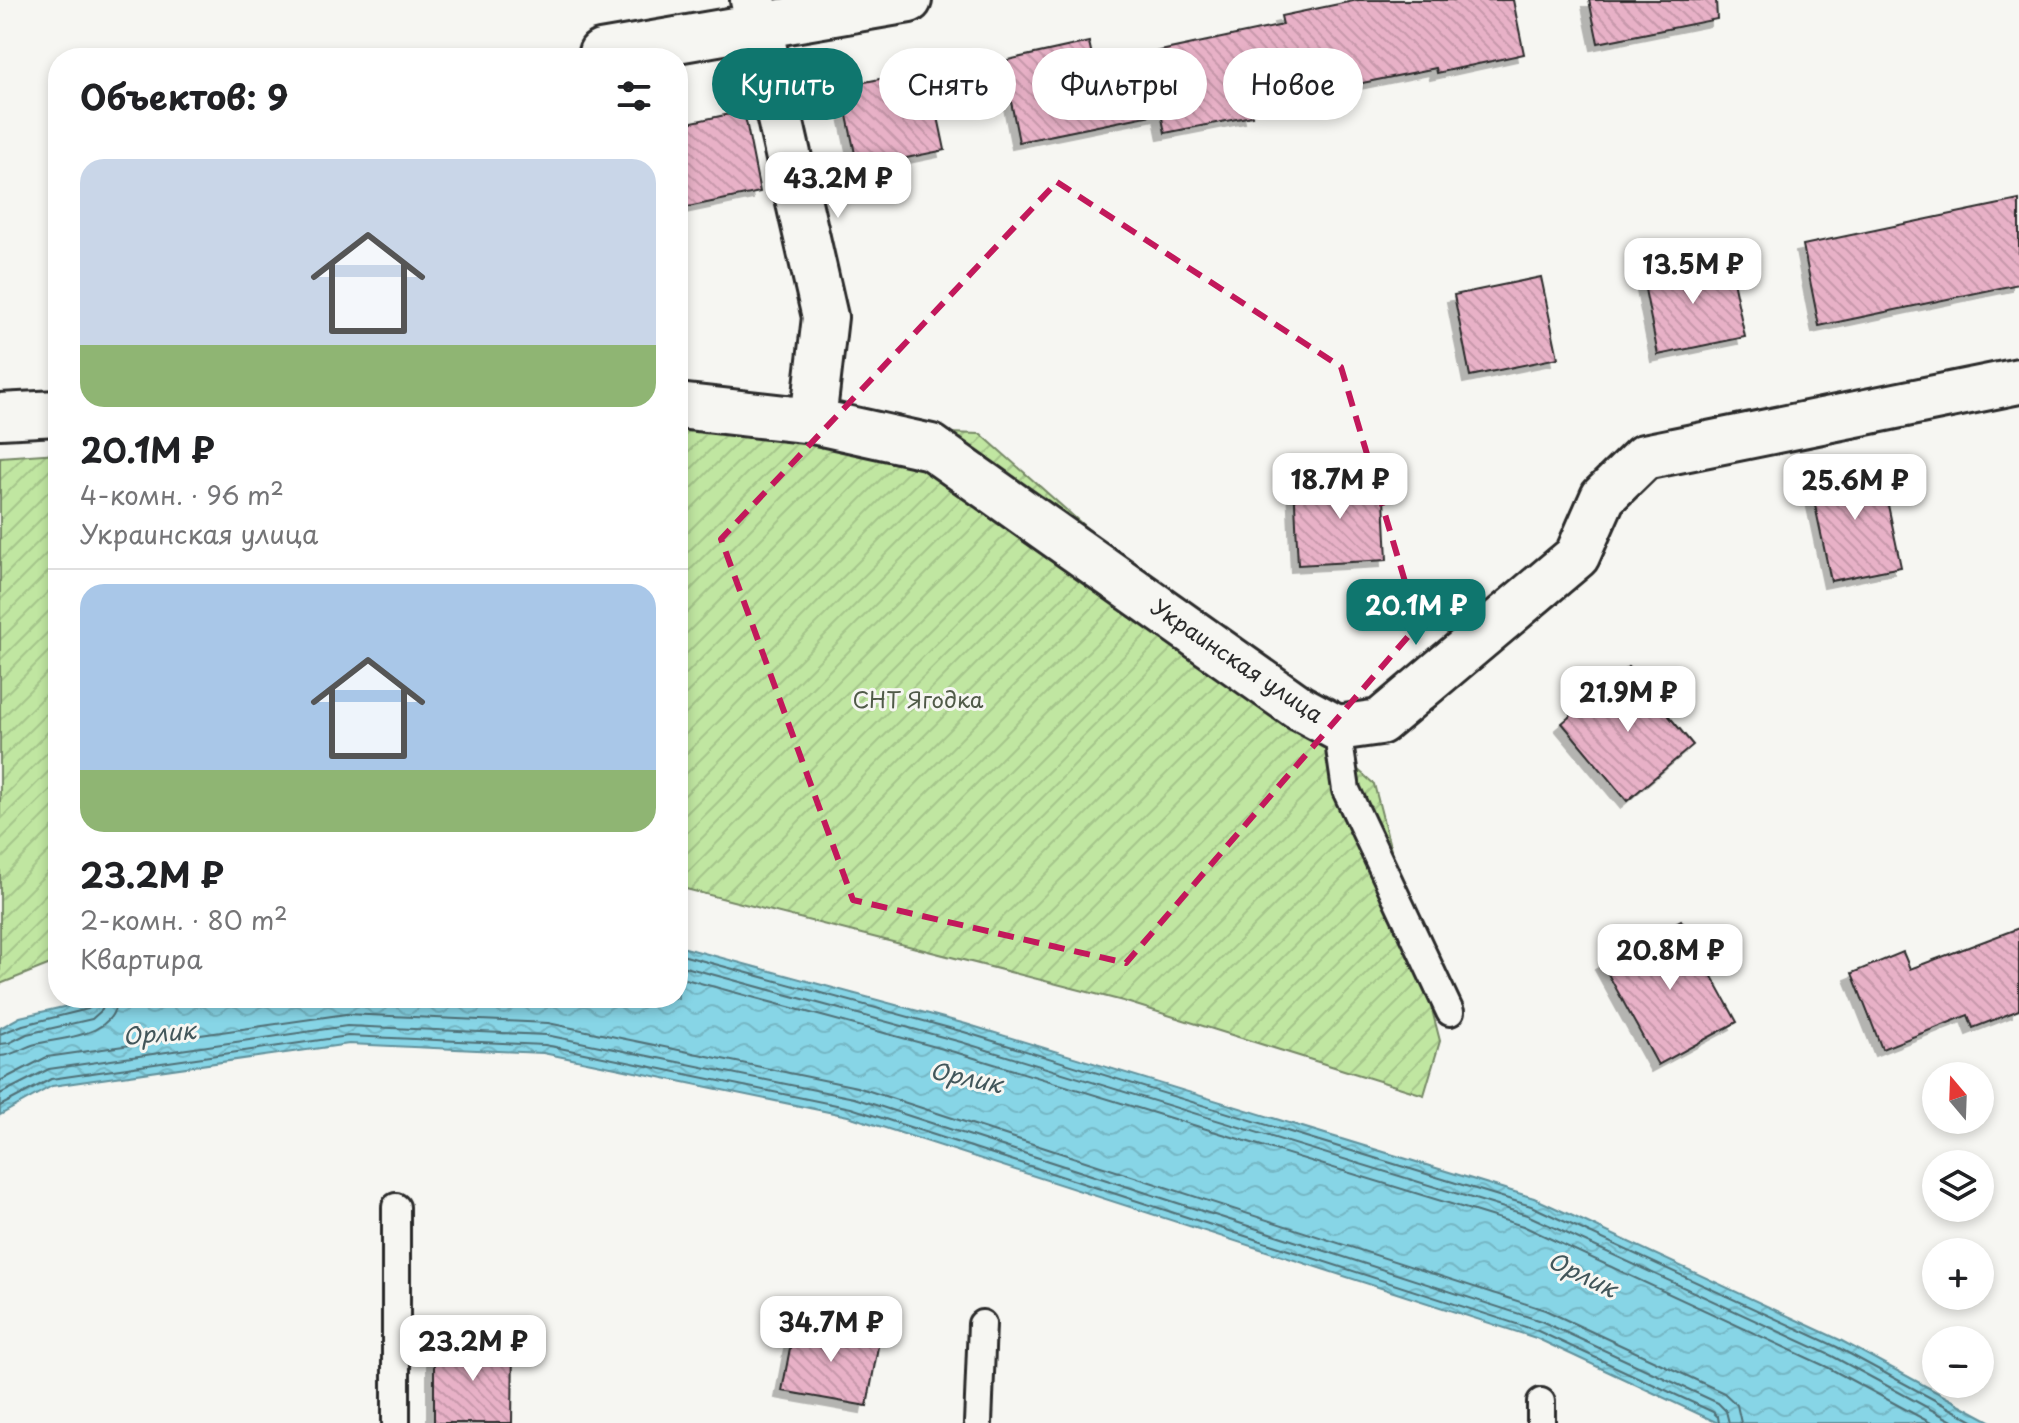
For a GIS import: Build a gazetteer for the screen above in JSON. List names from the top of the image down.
{
  "streets": {
    "street": ["Украинская улица"]
  },
  "water": ["Орлик"],
  "parks": ["СНТ Ягодка"],
  "north": "top",
  "page": {
    "chip": [
      "Купить",
      "Снять",
      "Фильтры",
      "Новое"
    ],
    "heading": "Объектов: 9",
    "list": [
      {
        "name": "20.1M ₽",
        "note": "4-комн. · 96 m² · Украинская улица"
      },
      {
        "name": "23.2M ₽",
        "note": "2-комн. · 80 m² · Квартира"
      }
    ],
    "price": [
      "43.2M ₽",
      "13.5M ₽",
      "18.7M ₽",
      "25.6M ₽",
      "20.1M ₽",
      "21.9M ₽",
      "20.8M ₽",
      "34.7M ₽",
      "23.2M ₽"
    ],
    "map_buttons": ["+", "−"]
  }
}
